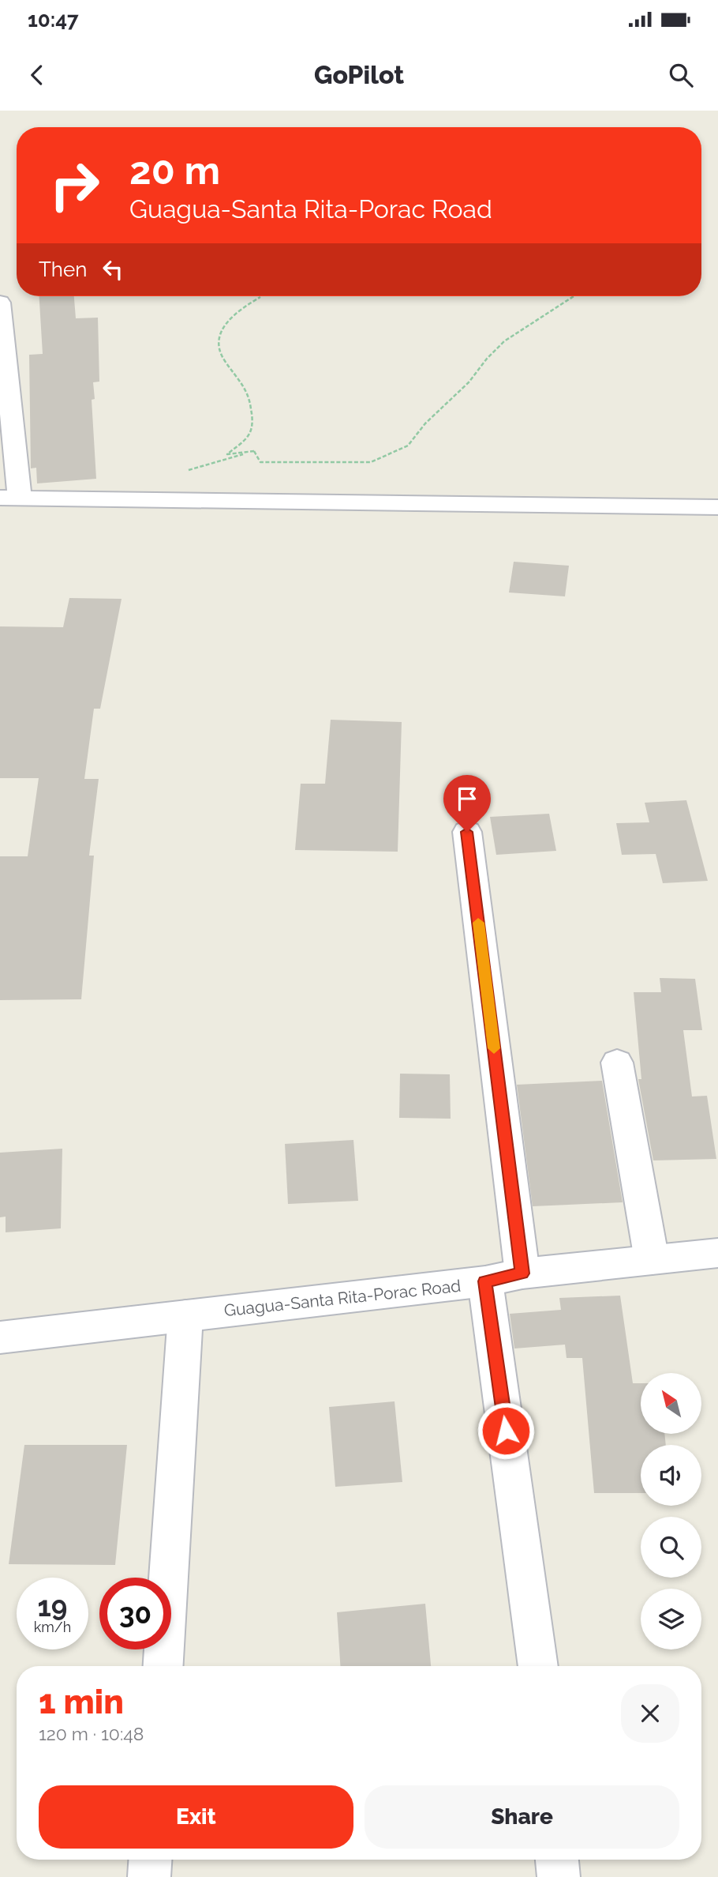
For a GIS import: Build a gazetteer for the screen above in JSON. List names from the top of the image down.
{
  "streets": {
    "street": ["Guagua-Santa Rita-Porac Road"]
  },
  "north": "top left",
  "page": {
    "status": "10:47",
    "header": "GoPilot",
    "turn": ["20 m", "Guagua-Santa Rita-Porac Road"],
    "then": "Then",
    "speed": "19 km/h",
    "limit": "30",
    "heading": ["1 min", "120 m · 10:48"],
    "buttons": ["Exit", "Share"]
  }
}
